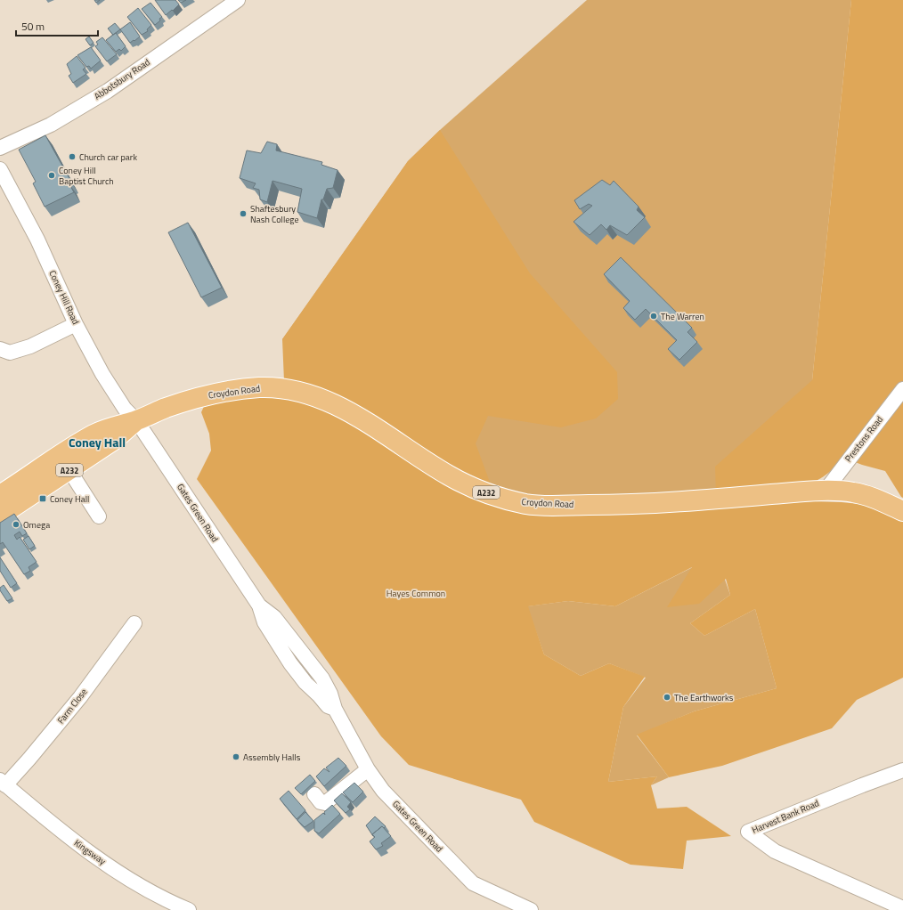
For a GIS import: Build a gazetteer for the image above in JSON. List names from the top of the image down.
{
  "streets": {
    "highway": ["Croydon Road", "A232"],
    "street": [
      "Abbotsbury Road",
      "Coney Hill Road",
      "Prestons Road",
      "Gates Green Road",
      "Farm Close",
      "Harvest Bank Road",
      "Kingsway"
    ]
  },
  "crossings": [
    ["Coney Hill Road", "Croydon Road"],
    ["Coney Hill Road", "Gates Green Road"],
    ["Croydon Road", "Prestons Road"],
    ["Croydon Road", "Gates Green Road"],
    ["Farm Close", "Kingsway"]
  ],
  "districts": ["Coney Hall"],
  "parks": ["Hayes Common"],
  "places": {
    "other": [
      "Church car park",
      "Coney Hill Baptist Church",
      "Shaftesbury Nash College",
      "The Warren",
      "Omega",
      "The Earthworks",
      "Assembly Halls"
    ],
    "transit": ["Coney Hall"]
  },
  "scale_bar": "50 m"
}
